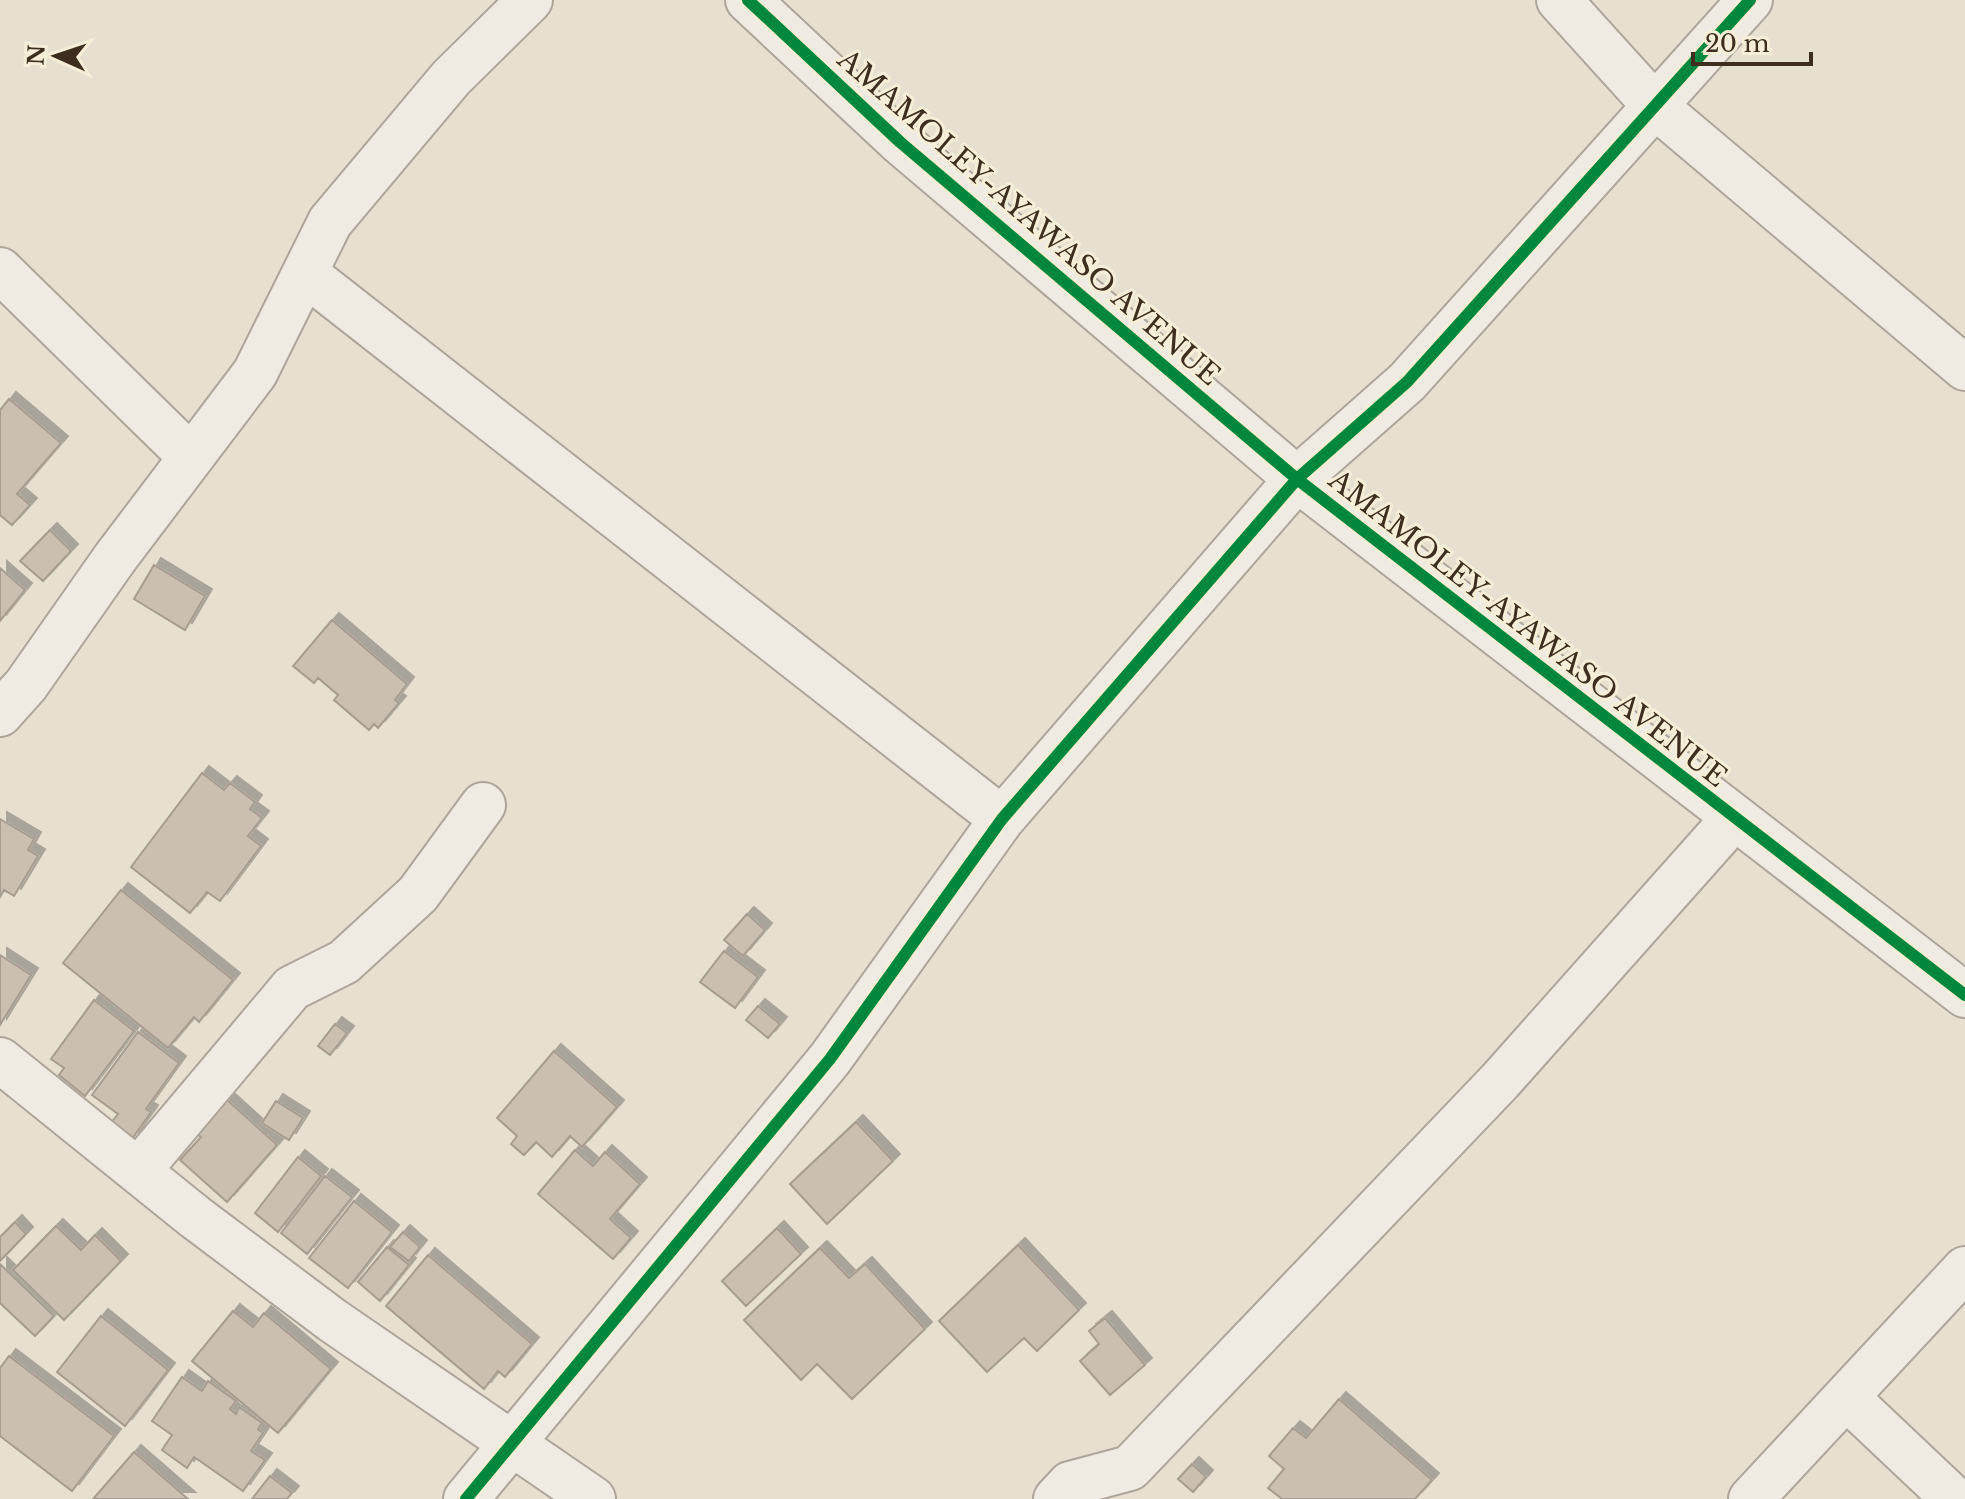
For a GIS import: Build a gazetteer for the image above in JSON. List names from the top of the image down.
{
  "streets": {
    "street": ["AMAMOLEY-AYAWASO AVENUE"]
  },
  "scale_bar": "20 m",
  "north": "left"
}
